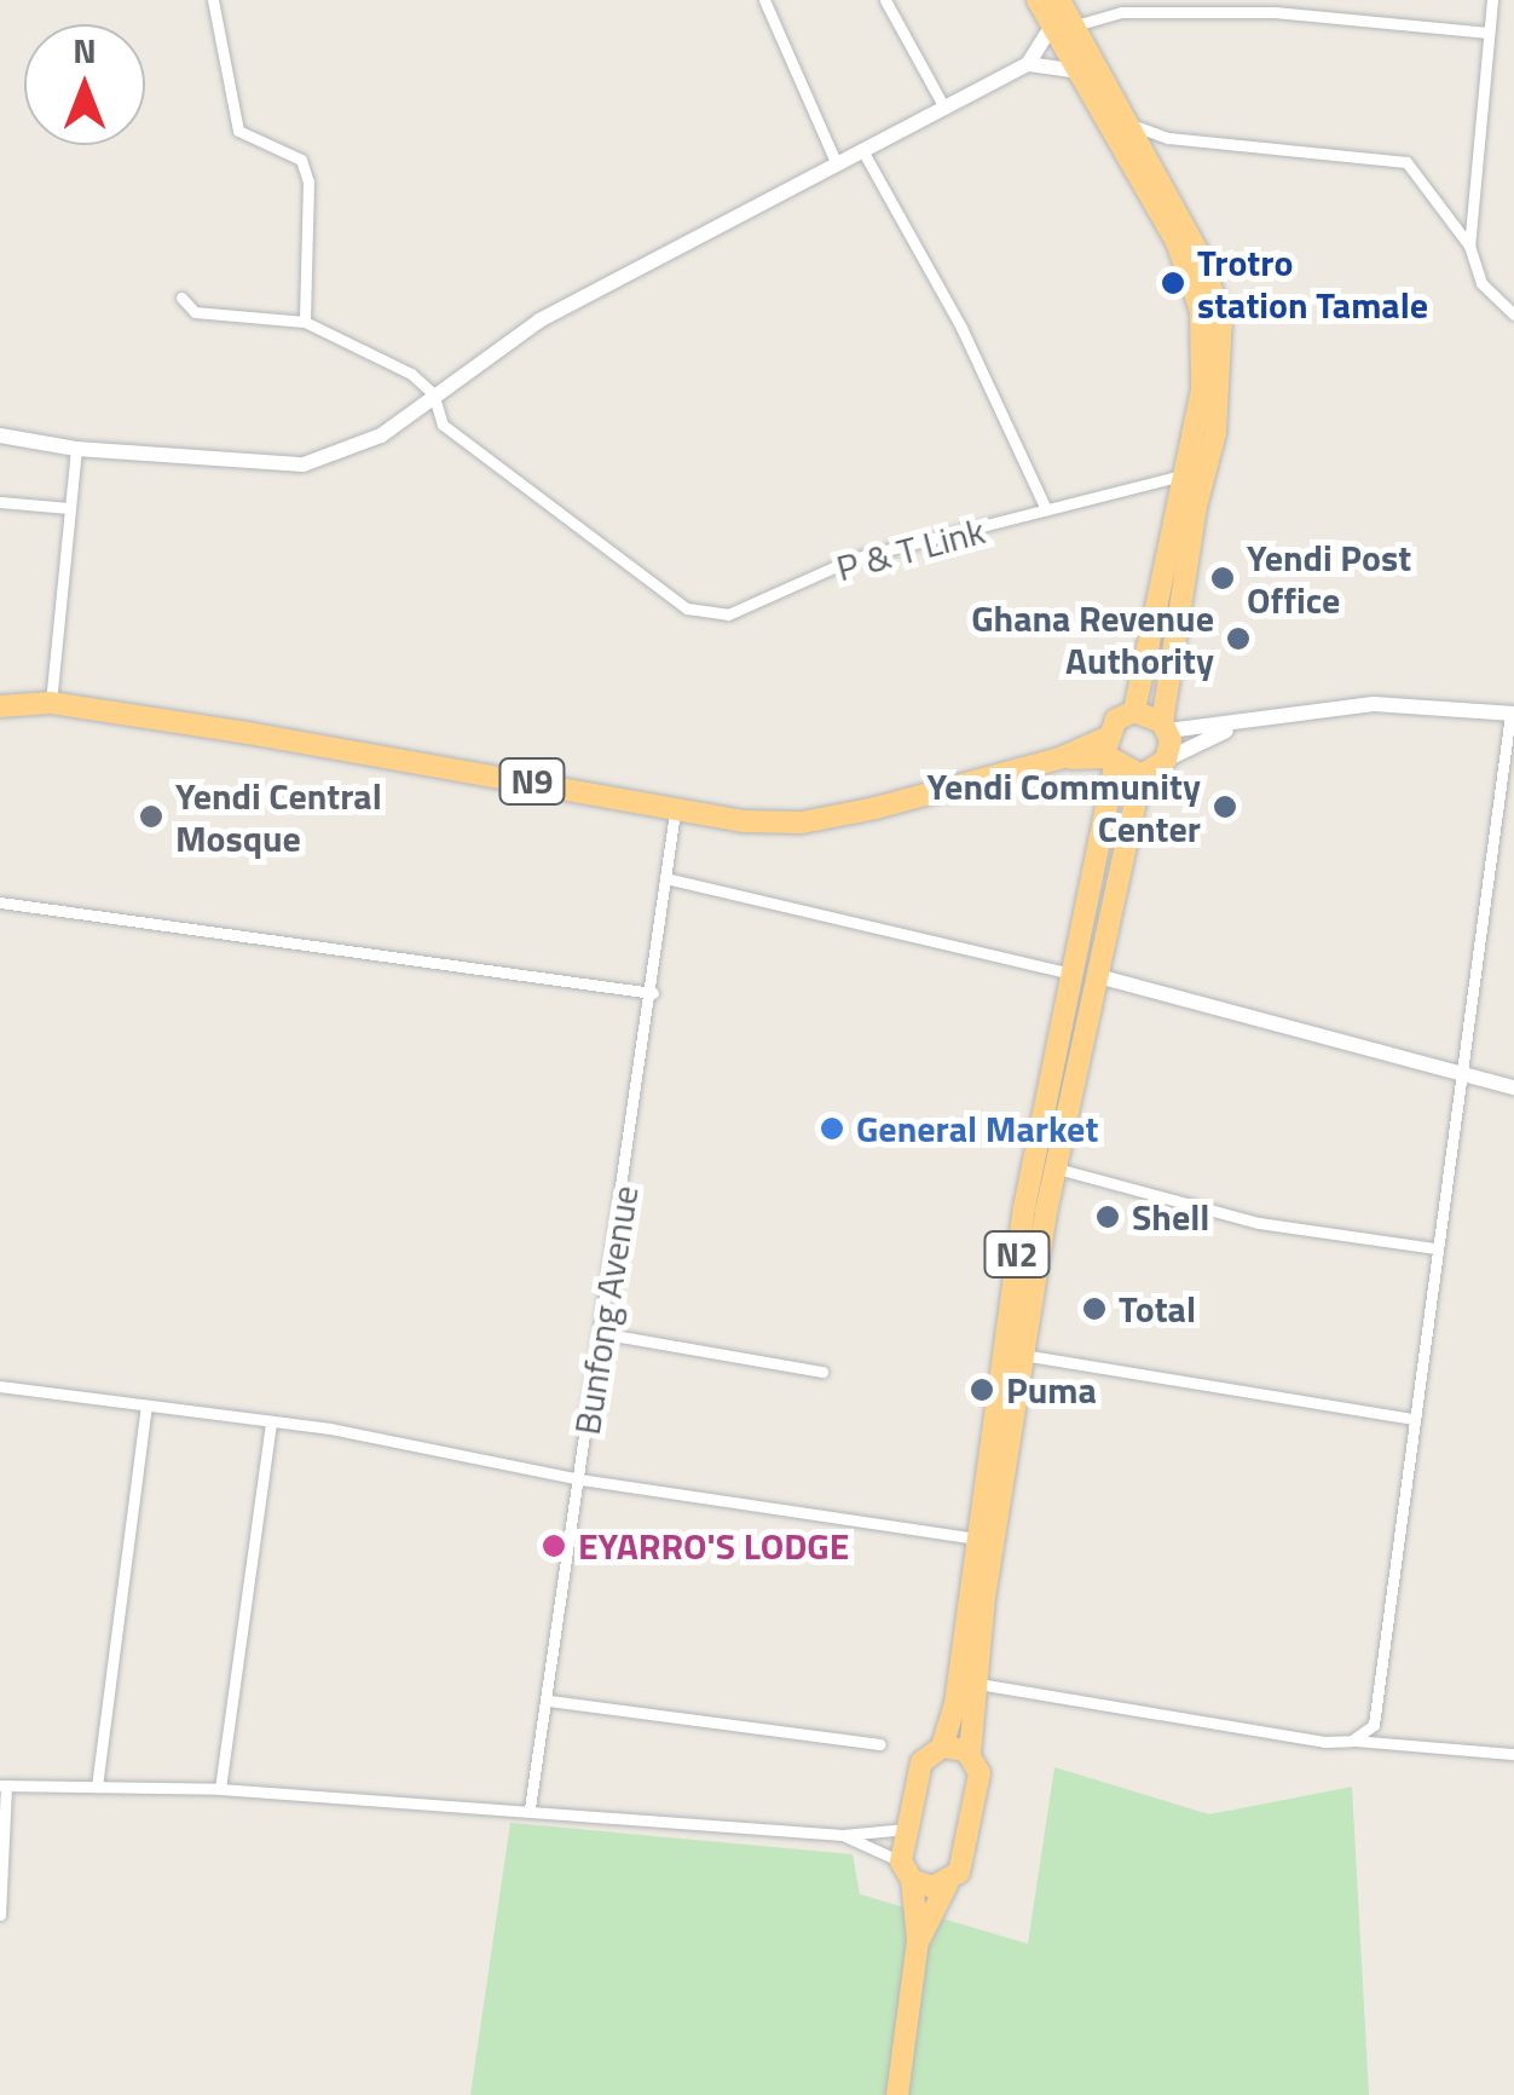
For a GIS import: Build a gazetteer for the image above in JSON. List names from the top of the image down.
{
  "streets": {
    "highway": ["N9", "N2"],
    "street": ["P & T Link", "Bunfong Avenue"]
  },
  "crossings": [
    ["N9", "N2"],
    ["N9", "Bunfong Avenue"]
  ],
  "places": [
    "Trotro station Tamale",
    "Yendi Post Office",
    "Ghana Revenue Authority",
    "Yendi Community Center",
    "Yendi Central Mosque",
    "General Market",
    "Shell",
    "Total",
    "Puma",
    "EYARRO'S LODGE"
  ],
  "north": "top"
}
